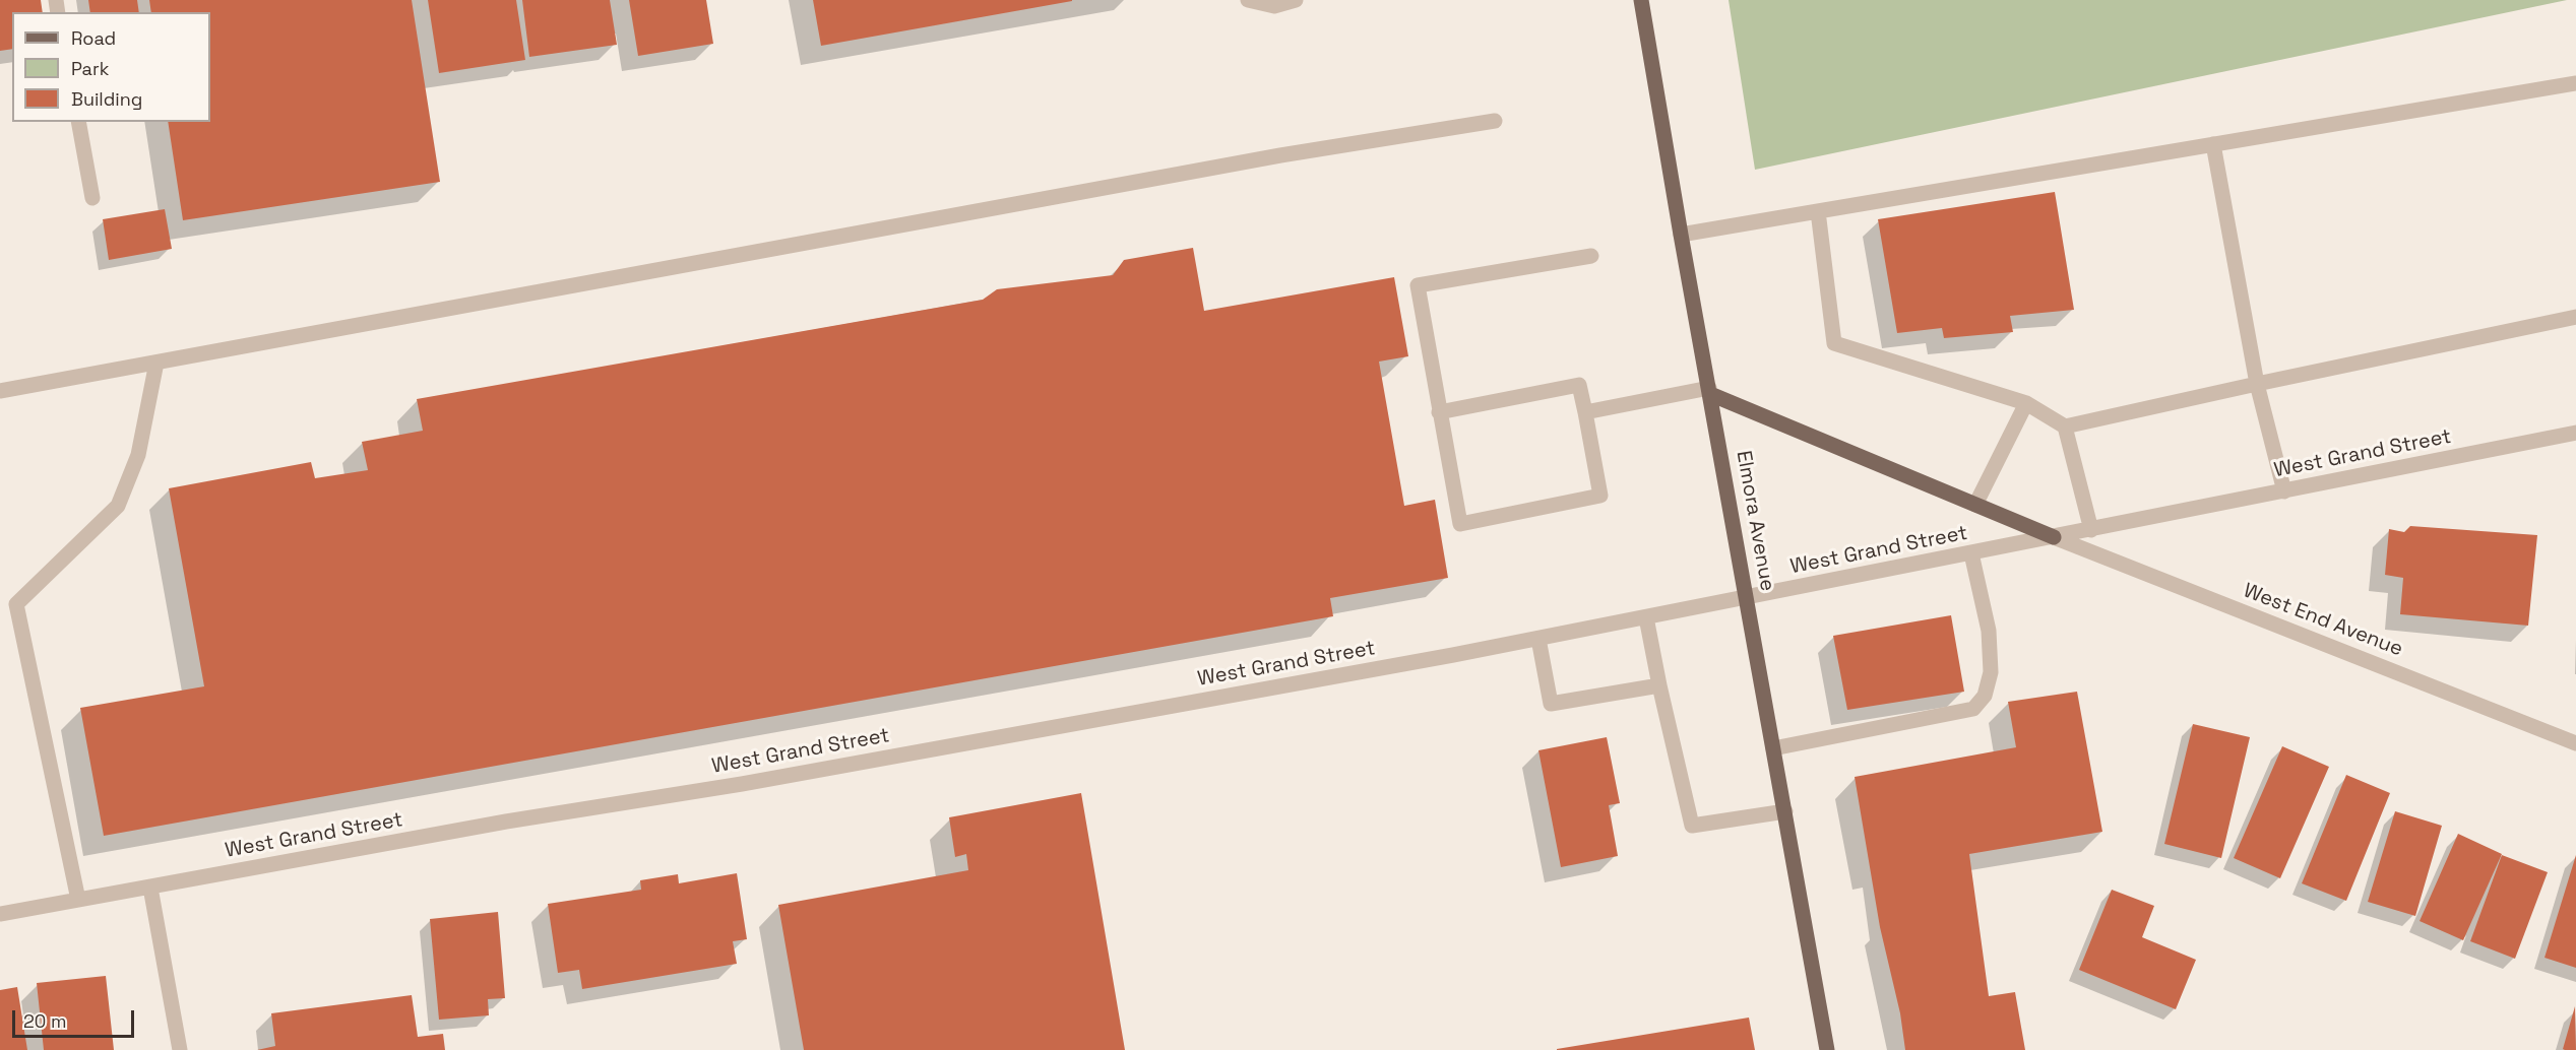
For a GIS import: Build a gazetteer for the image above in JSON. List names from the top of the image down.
{
  "streets": {
    "main road": ["Elmora Avenue"],
    "street": ["West Grand Street", "West End Avenue"]
  },
  "crossings": [
    ["West Grand Street", "Elmora Avenue"],
    ["West Grand Street", "West End Avenue"]
  ],
  "legend": ["Road", "Park", "Building"],
  "scale_bar": "20 m"
}
